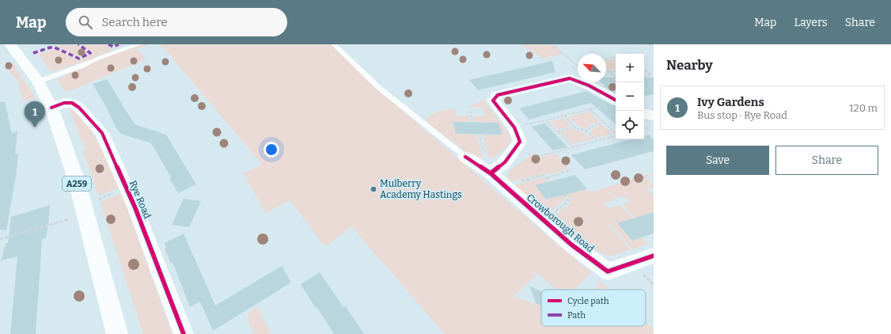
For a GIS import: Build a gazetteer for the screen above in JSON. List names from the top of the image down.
{
  "streets": {
    "highway": ["A259"],
    "street": ["Rye Road", "Crowborough Road"]
  },
  "crossings": [
    ["A259", "Rye Road"]
  ],
  "places": ["Mulberry Academy Hastings"],
  "legend": ["Cycle path", "Path"],
  "north": "top left",
  "page": {
    "header": "Map",
    "search": "Search here",
    "nav": ["Map", "Layers", "Share"],
    "heading": "Nearby",
    "map_buttons": ["+", "−"],
    "list": [
      {
        "mark": "1",
        "name": "Ivy Gardens",
        "note": "Bus stop · Rye Road",
        "value": "120 m"
      }
    ],
    "pins": "1",
    "buttons": ["Save", "Share"]
  }
}
